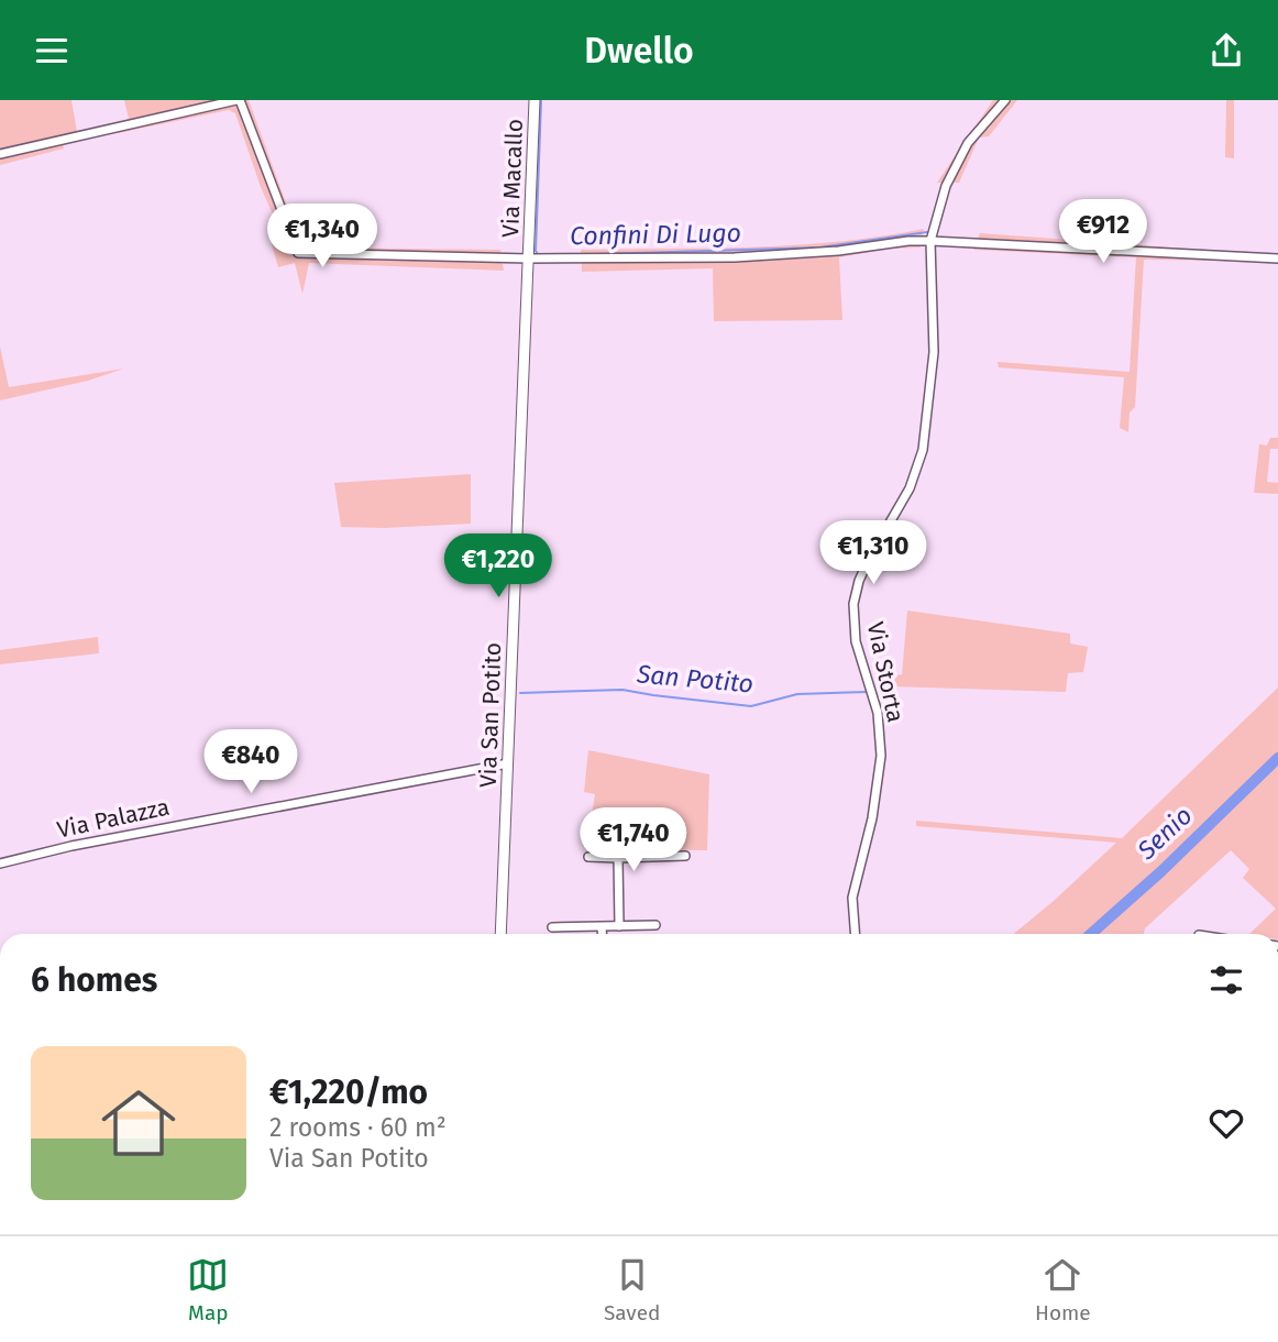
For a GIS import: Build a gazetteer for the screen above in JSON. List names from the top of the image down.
{
  "streets": {
    "street": [
      "Via Macallo",
      "Via Storta",
      "Via San Potito",
      "Via Palazza"
    ]
  },
  "crossings": [
    ["Via Macallo", "Via San Potito"],
    ["Via San Potito", "Via Palazza"]
  ],
  "water": ["Confini Di Lugo", "San Potito", "Senio"],
  "page": {
    "header": "Dwello",
    "price": [
      "€912",
      "€1,340",
      "€1,310",
      "€1,220",
      "€840",
      "€1,740"
    ],
    "heading": "6 homes",
    "list": [
      {
        "name": "€1,220/mo",
        "note": "2 rooms · 60 m² · Via San Potito"
      }
    ],
    "tabs": ["Map", "Saved", "Home"]
  }
}
